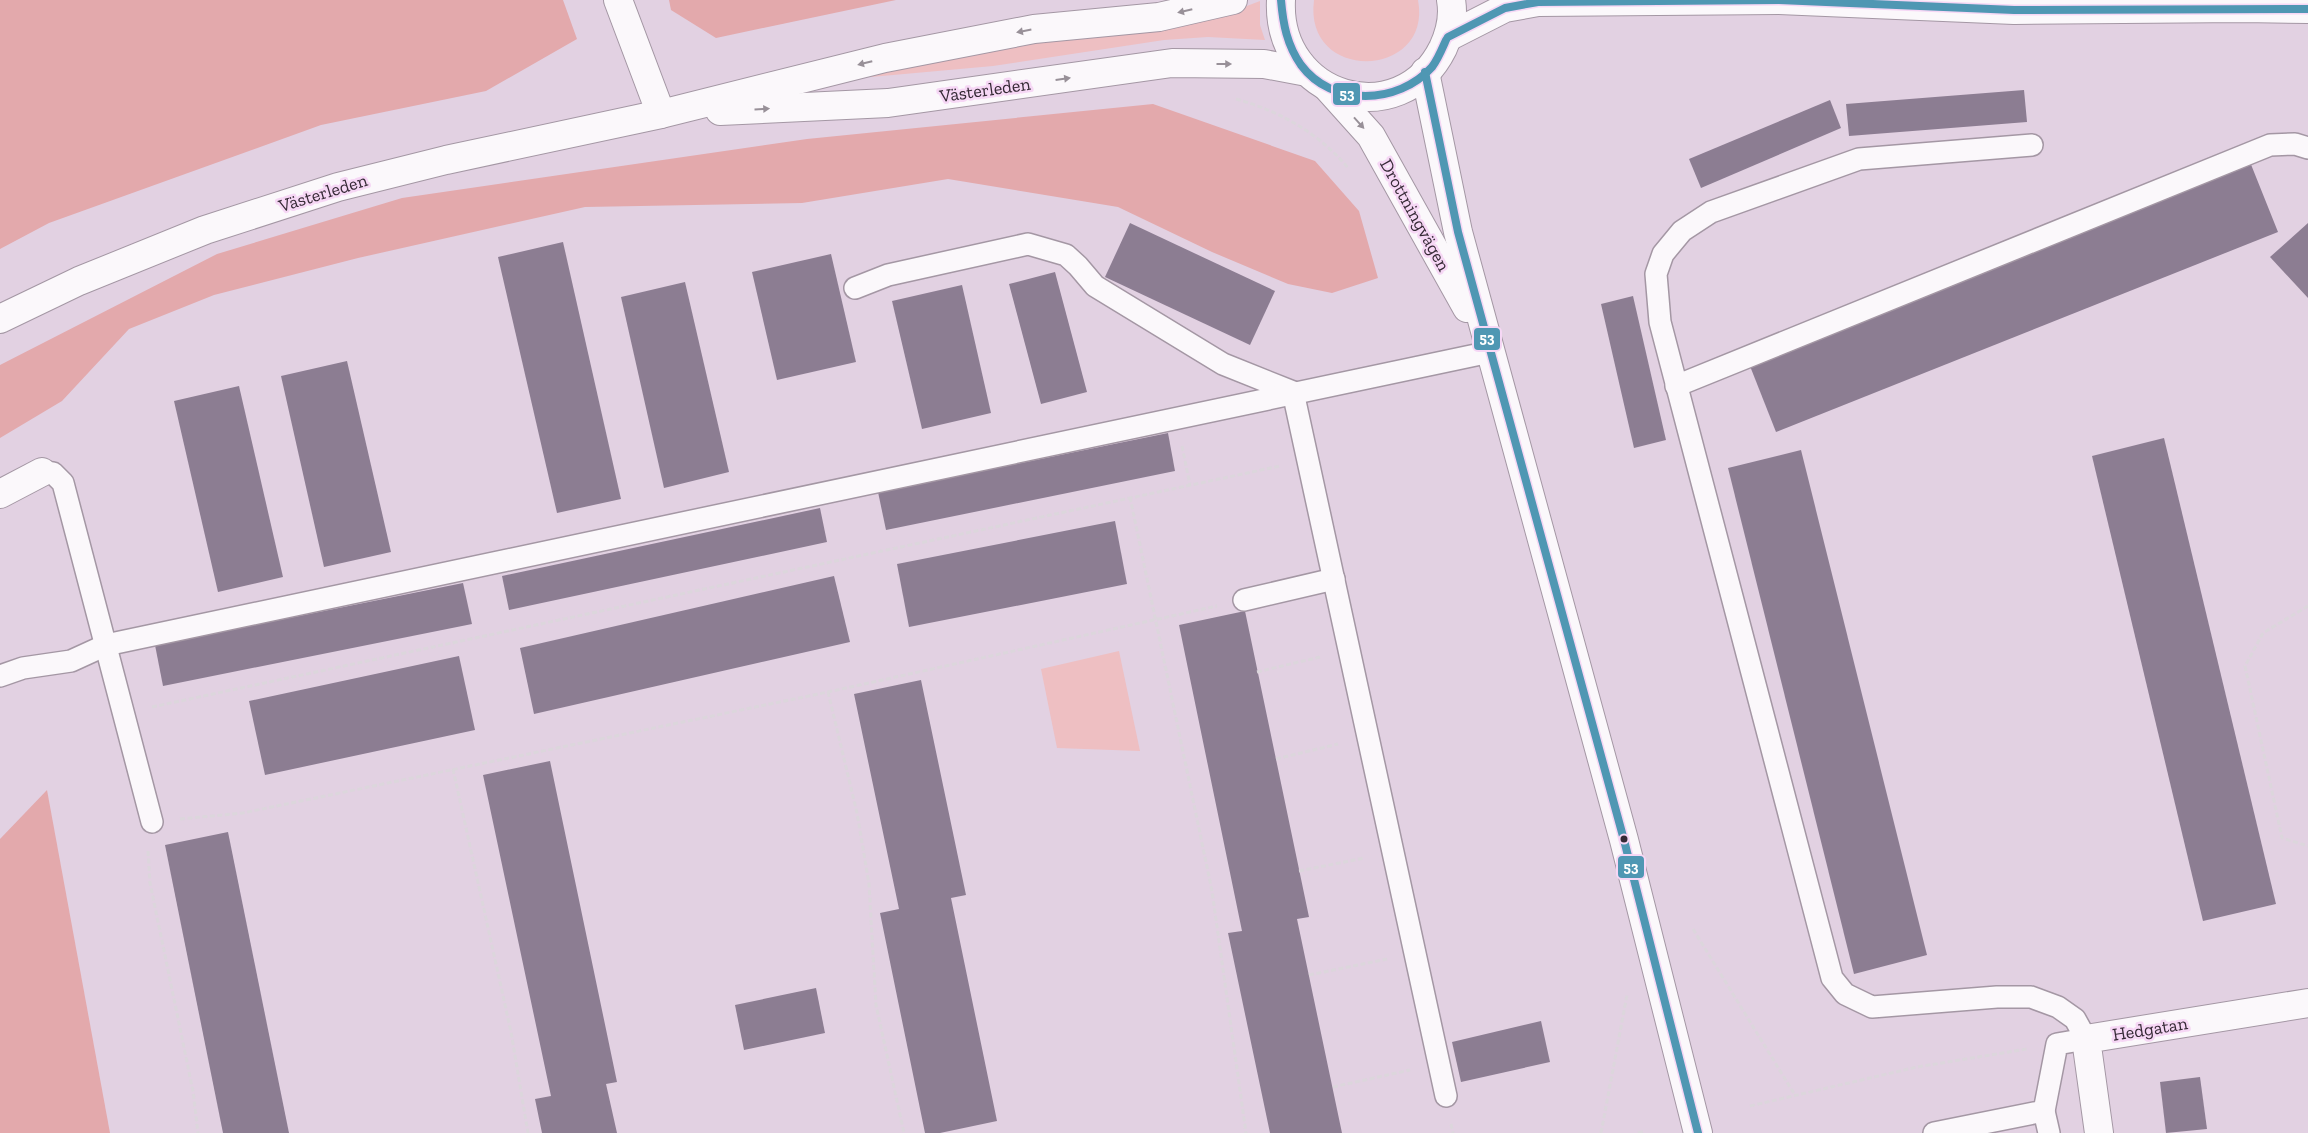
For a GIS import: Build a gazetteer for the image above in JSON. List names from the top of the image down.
{
  "streets": {
    "street": ["Västerleden", "Drottningvägen", "Hedgatan"]
  },
  "crossings": [
    ["Västerleden", "Drottningvägen"]
  ],
  "lines": ["transit line 53"]
}
